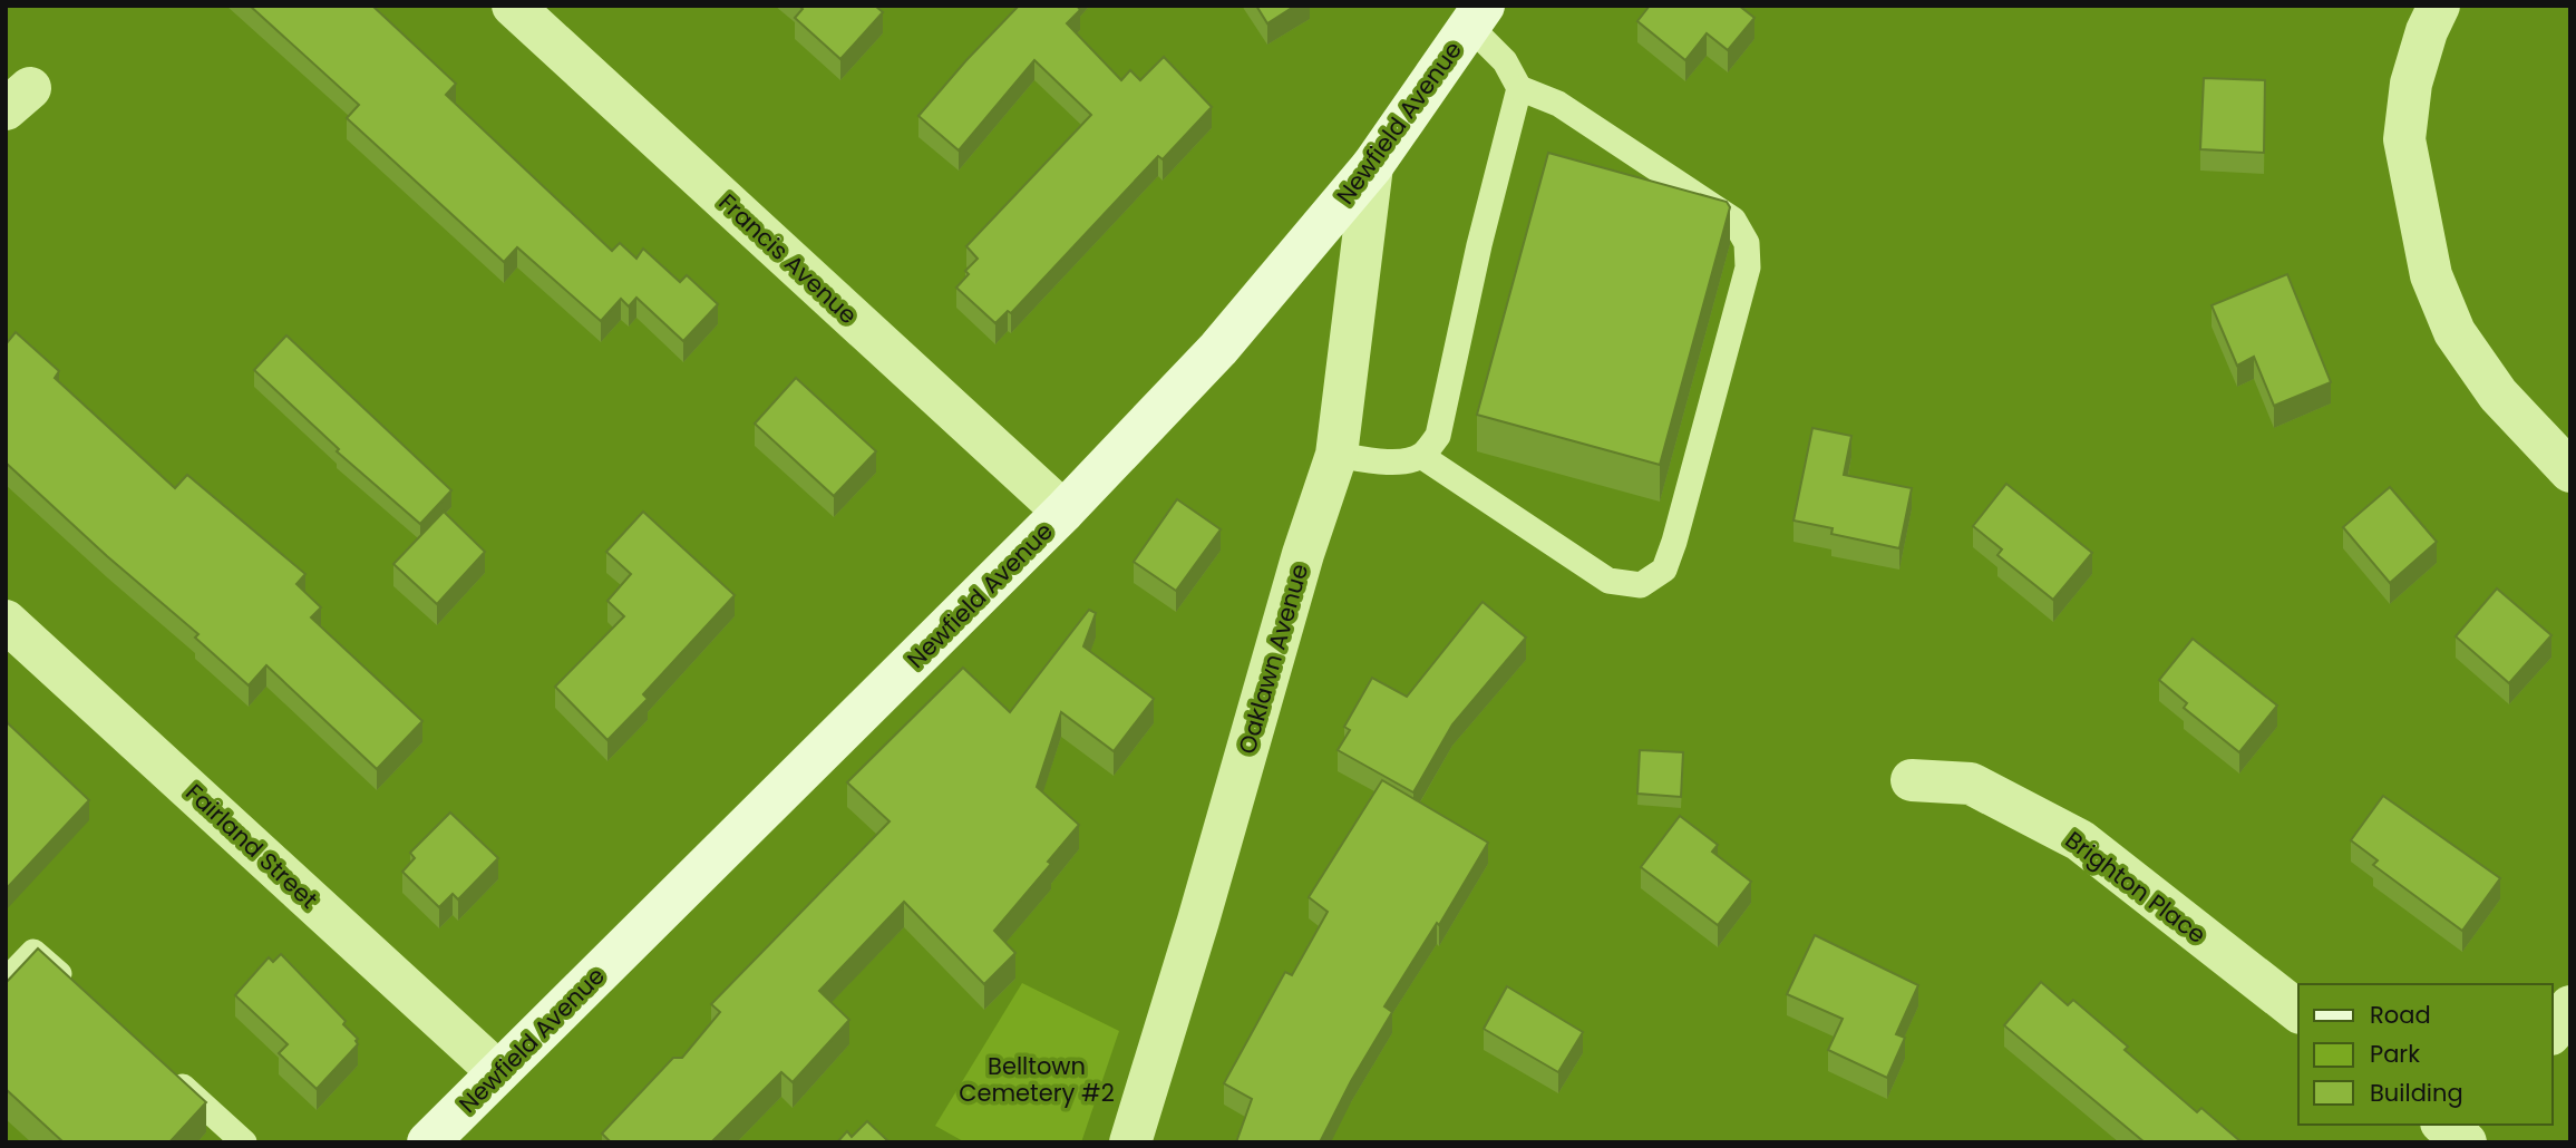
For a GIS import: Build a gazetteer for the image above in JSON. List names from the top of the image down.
{
  "streets": {
    "main road": ["Newfield Avenue"],
    "street": [
      "Francis Avenue",
      "Oaklawn Avenue",
      "Fairland Street",
      "Brighton Place"
    ]
  },
  "crossings": [
    ["Newfield Avenue", "Francis Avenue"],
    ["Newfield Avenue", "Oaklawn Avenue"],
    ["Newfield Avenue", "Fairland Street"]
  ],
  "parks": ["Belltown Cemetery #2"],
  "legend": ["Road", "Park", "Building"]
}
